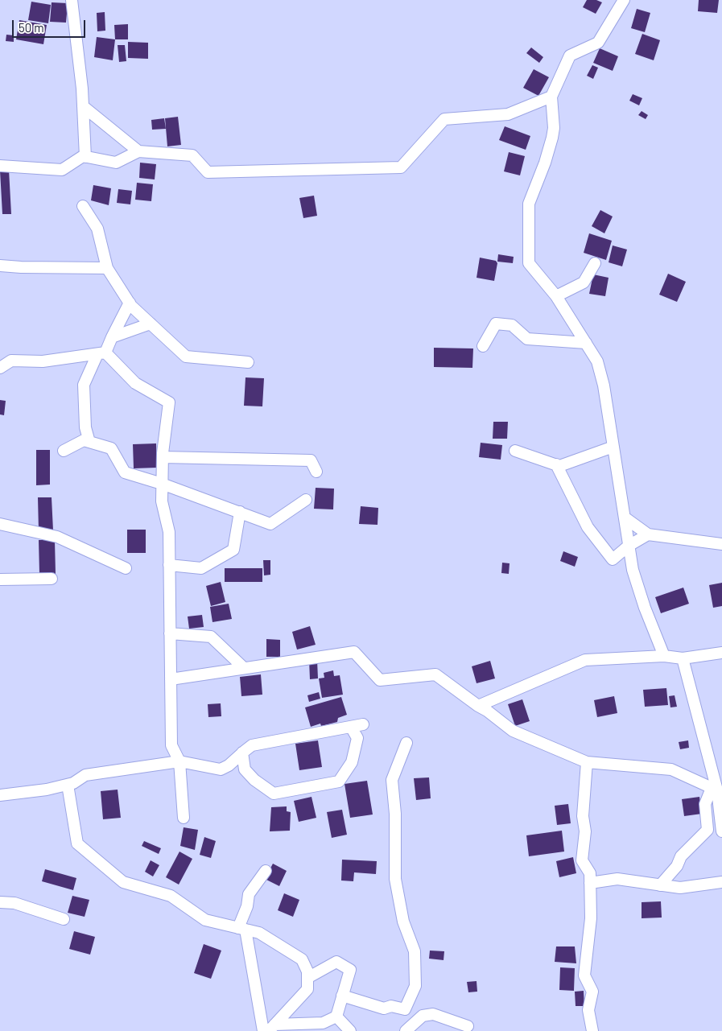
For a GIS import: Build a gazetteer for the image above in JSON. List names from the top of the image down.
{
  "scale_bar": "50 m"
}
